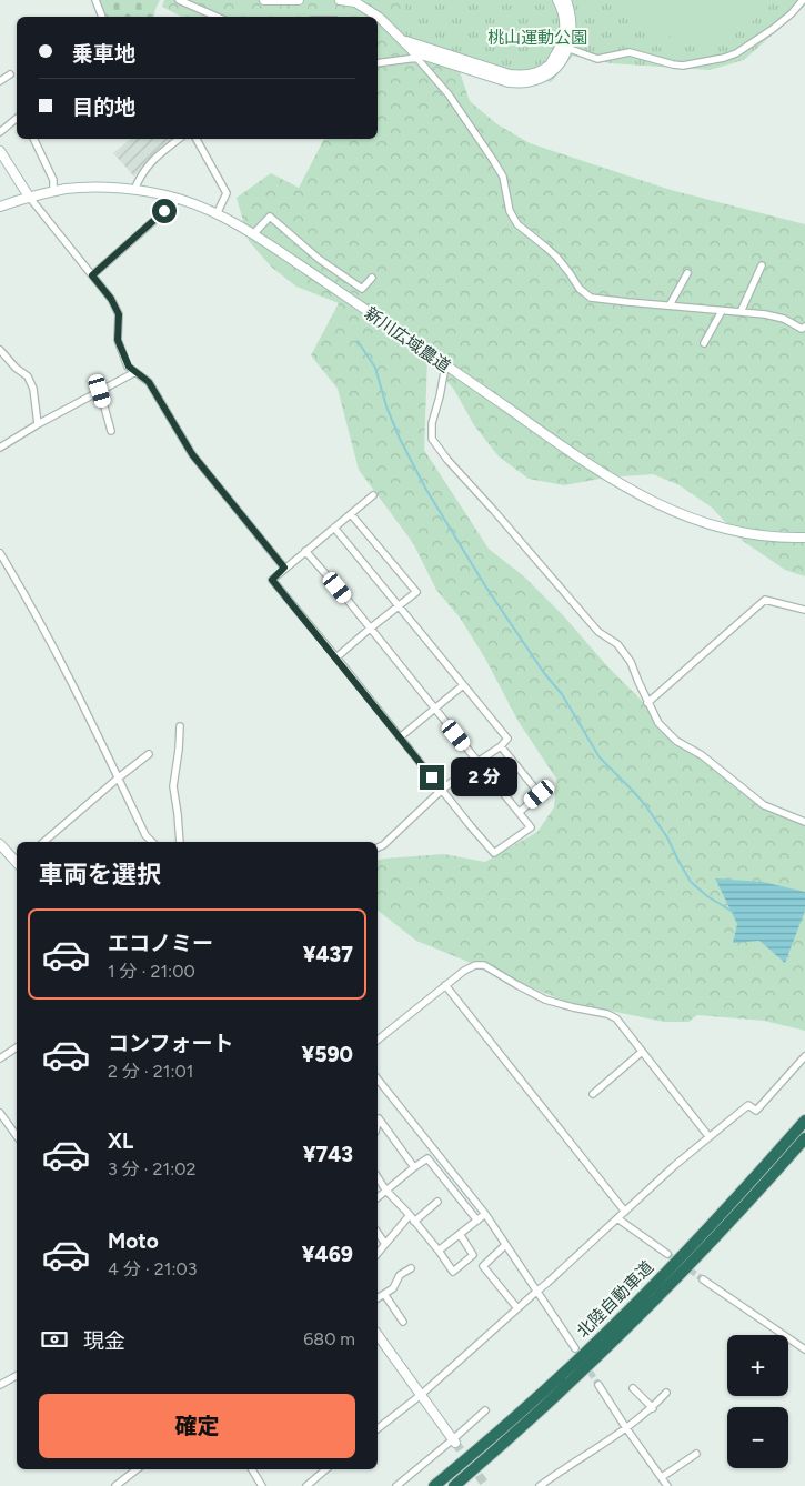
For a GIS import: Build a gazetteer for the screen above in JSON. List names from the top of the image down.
{
  "streets": {
    "highway": ["北陸自動車道"],
    "street": ["新川広域農道"]
  },
  "parks": ["桃山運動公園"],
  "page": {
    "banner": ["乗車地", "目的地"],
    "bubble": "2 分",
    "heading": "車両を選択",
    "list": [
      {
        "name": "エコノミー",
        "note": "1 分 · 21:00",
        "value": "¥437"
      },
      {
        "name": "コンフォート",
        "note": "2 分 · 21:01",
        "value": "¥590"
      },
      {
        "name": "XL",
        "note": "3 分 · 21:02",
        "value": "¥743"
      },
      {
        "name": "Moto",
        "note": "4 分 · 21:03",
        "value": "¥469"
      }
    ],
    "pay": ["現金", "680 m"],
    "map_buttons": ["+", "−"],
    "buttons": "確定"
  }
}
